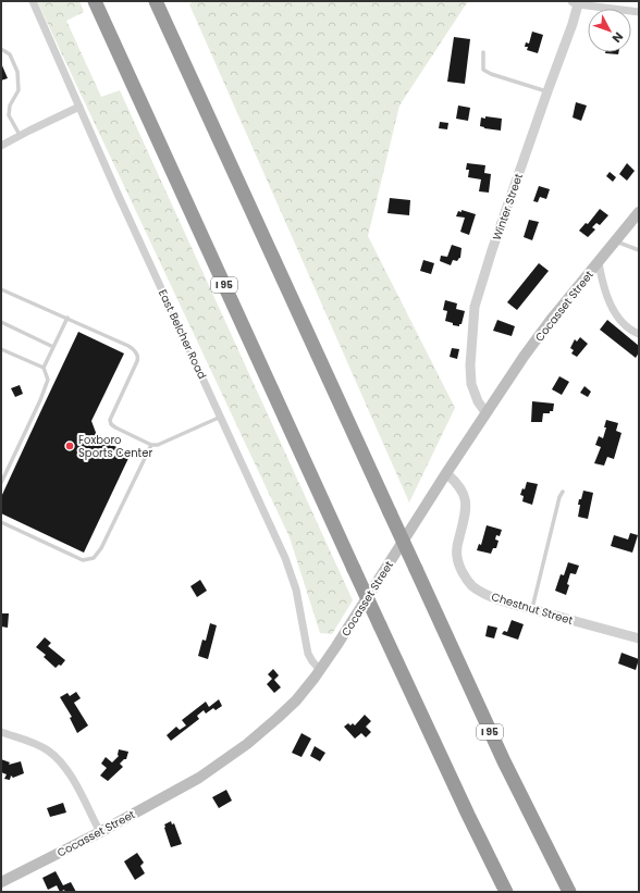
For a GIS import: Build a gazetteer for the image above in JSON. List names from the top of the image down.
{
  "streets": {
    "highway": ["I 95"],
    "main road": ["Cocasset Street"],
    "street": ["Winter Street", "East Belcher Road", "Chestnut Street"]
  },
  "crossings": [
    ["Winter Street", "Cocasset Street"],
    ["Cocasset Street", "East Belcher Road"],
    ["Cocasset Street", "Chestnut Street"]
  ],
  "places": ["Foxboro Sports Center"],
  "north": "bottom right"
}
